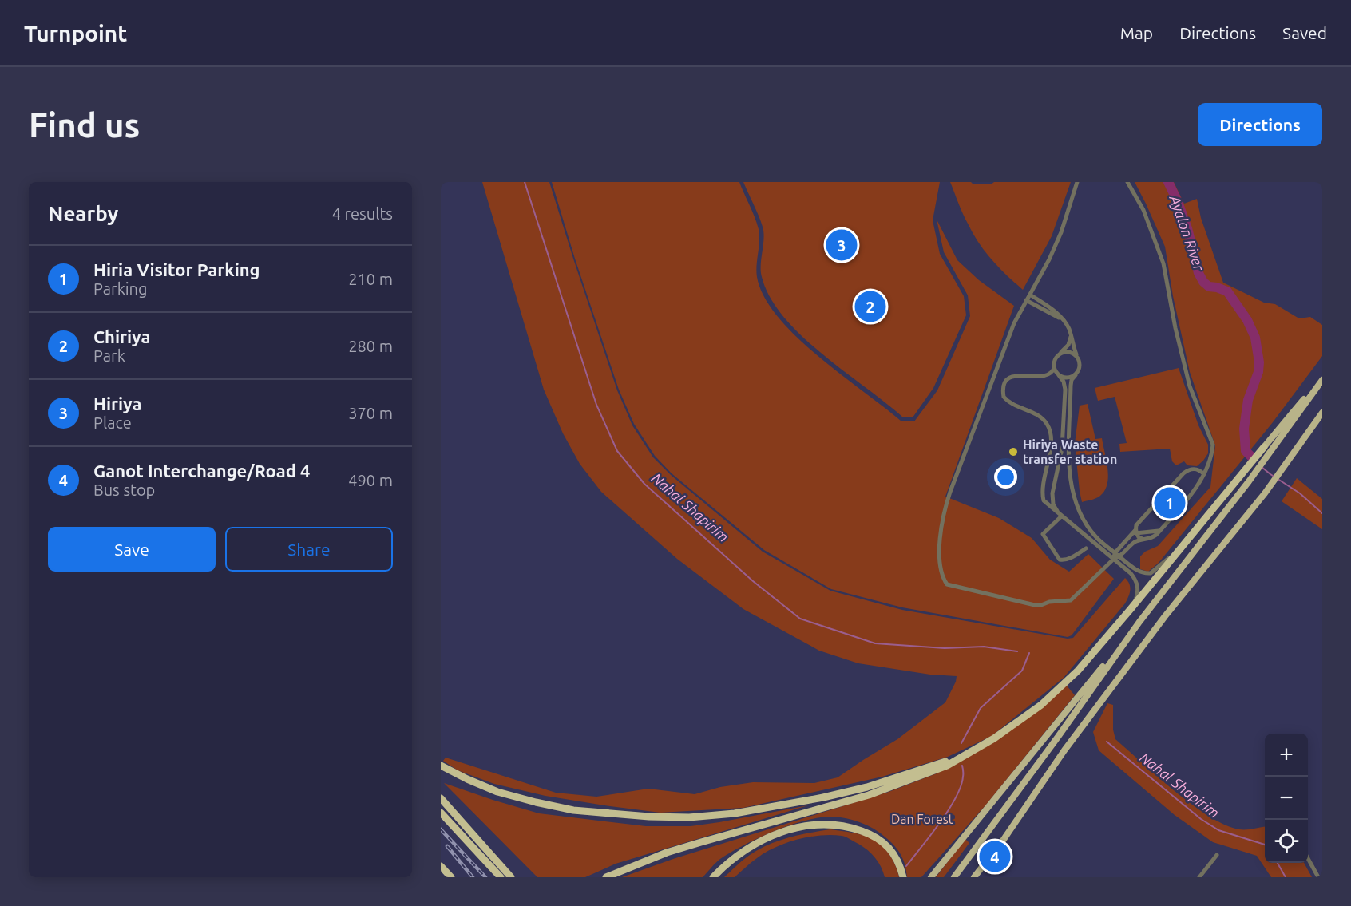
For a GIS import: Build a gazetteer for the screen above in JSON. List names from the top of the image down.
{
  "water": ["Ayalon River", "Nahal Shapirim"],
  "parks": ["Dan Forest"],
  "places": ["Hiriya Waste transfer station"],
  "page": {
    "header": "Turnpoint",
    "nav": ["Map", "Directions", "Saved"],
    "buttons": [
      "Directions",
      ["Save", "Share"]
    ],
    "title": "Find us",
    "heading": ["Nearby", "4 results"],
    "pins": [
      "3",
      "2",
      "1",
      "4"
    ],
    "list": [
      {
        "mark": "1",
        "name": "Hiria Visitor Parking",
        "note": "Parking",
        "value": "210 m"
      },
      {
        "mark": "2",
        "name": "Chiriya",
        "note": "Park",
        "value": "280 m"
      },
      {
        "mark": "3",
        "name": "Hiriya",
        "note": "Place",
        "value": "370 m"
      },
      {
        "mark": "4",
        "name": "Ganot Interchange/Road 4",
        "note": "Bus stop",
        "value": "490 m"
      }
    ],
    "map_buttons": ["+", "−"]
  }
}
